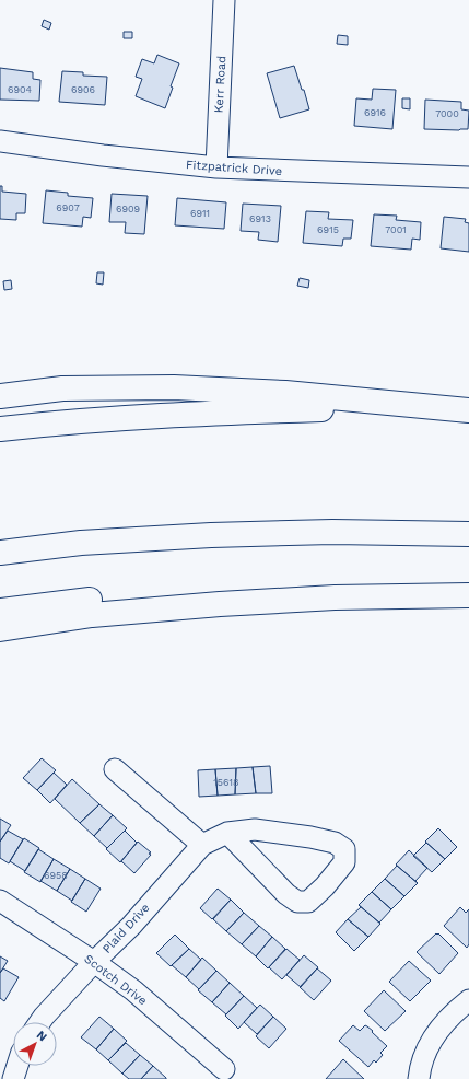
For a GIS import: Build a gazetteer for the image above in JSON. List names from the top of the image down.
{
  "streets": {
    "street": [
      "Kerr Road",
      "Fitzpatrick Drive",
      "Plaid Drive",
      "Scotch Drive"
    ]
  },
  "crossings": [
    ["Kerr Road", "Fitzpatrick Drive"],
    ["Plaid Drive", "Scotch Drive"]
  ],
  "house_numbers": [
    "6904",
    "6906",
    "6916",
    "7000",
    "6907",
    "6909",
    "6911",
    "6913",
    "6915",
    "7001",
    "15618",
    "6958"
  ],
  "north": "top right"
}
